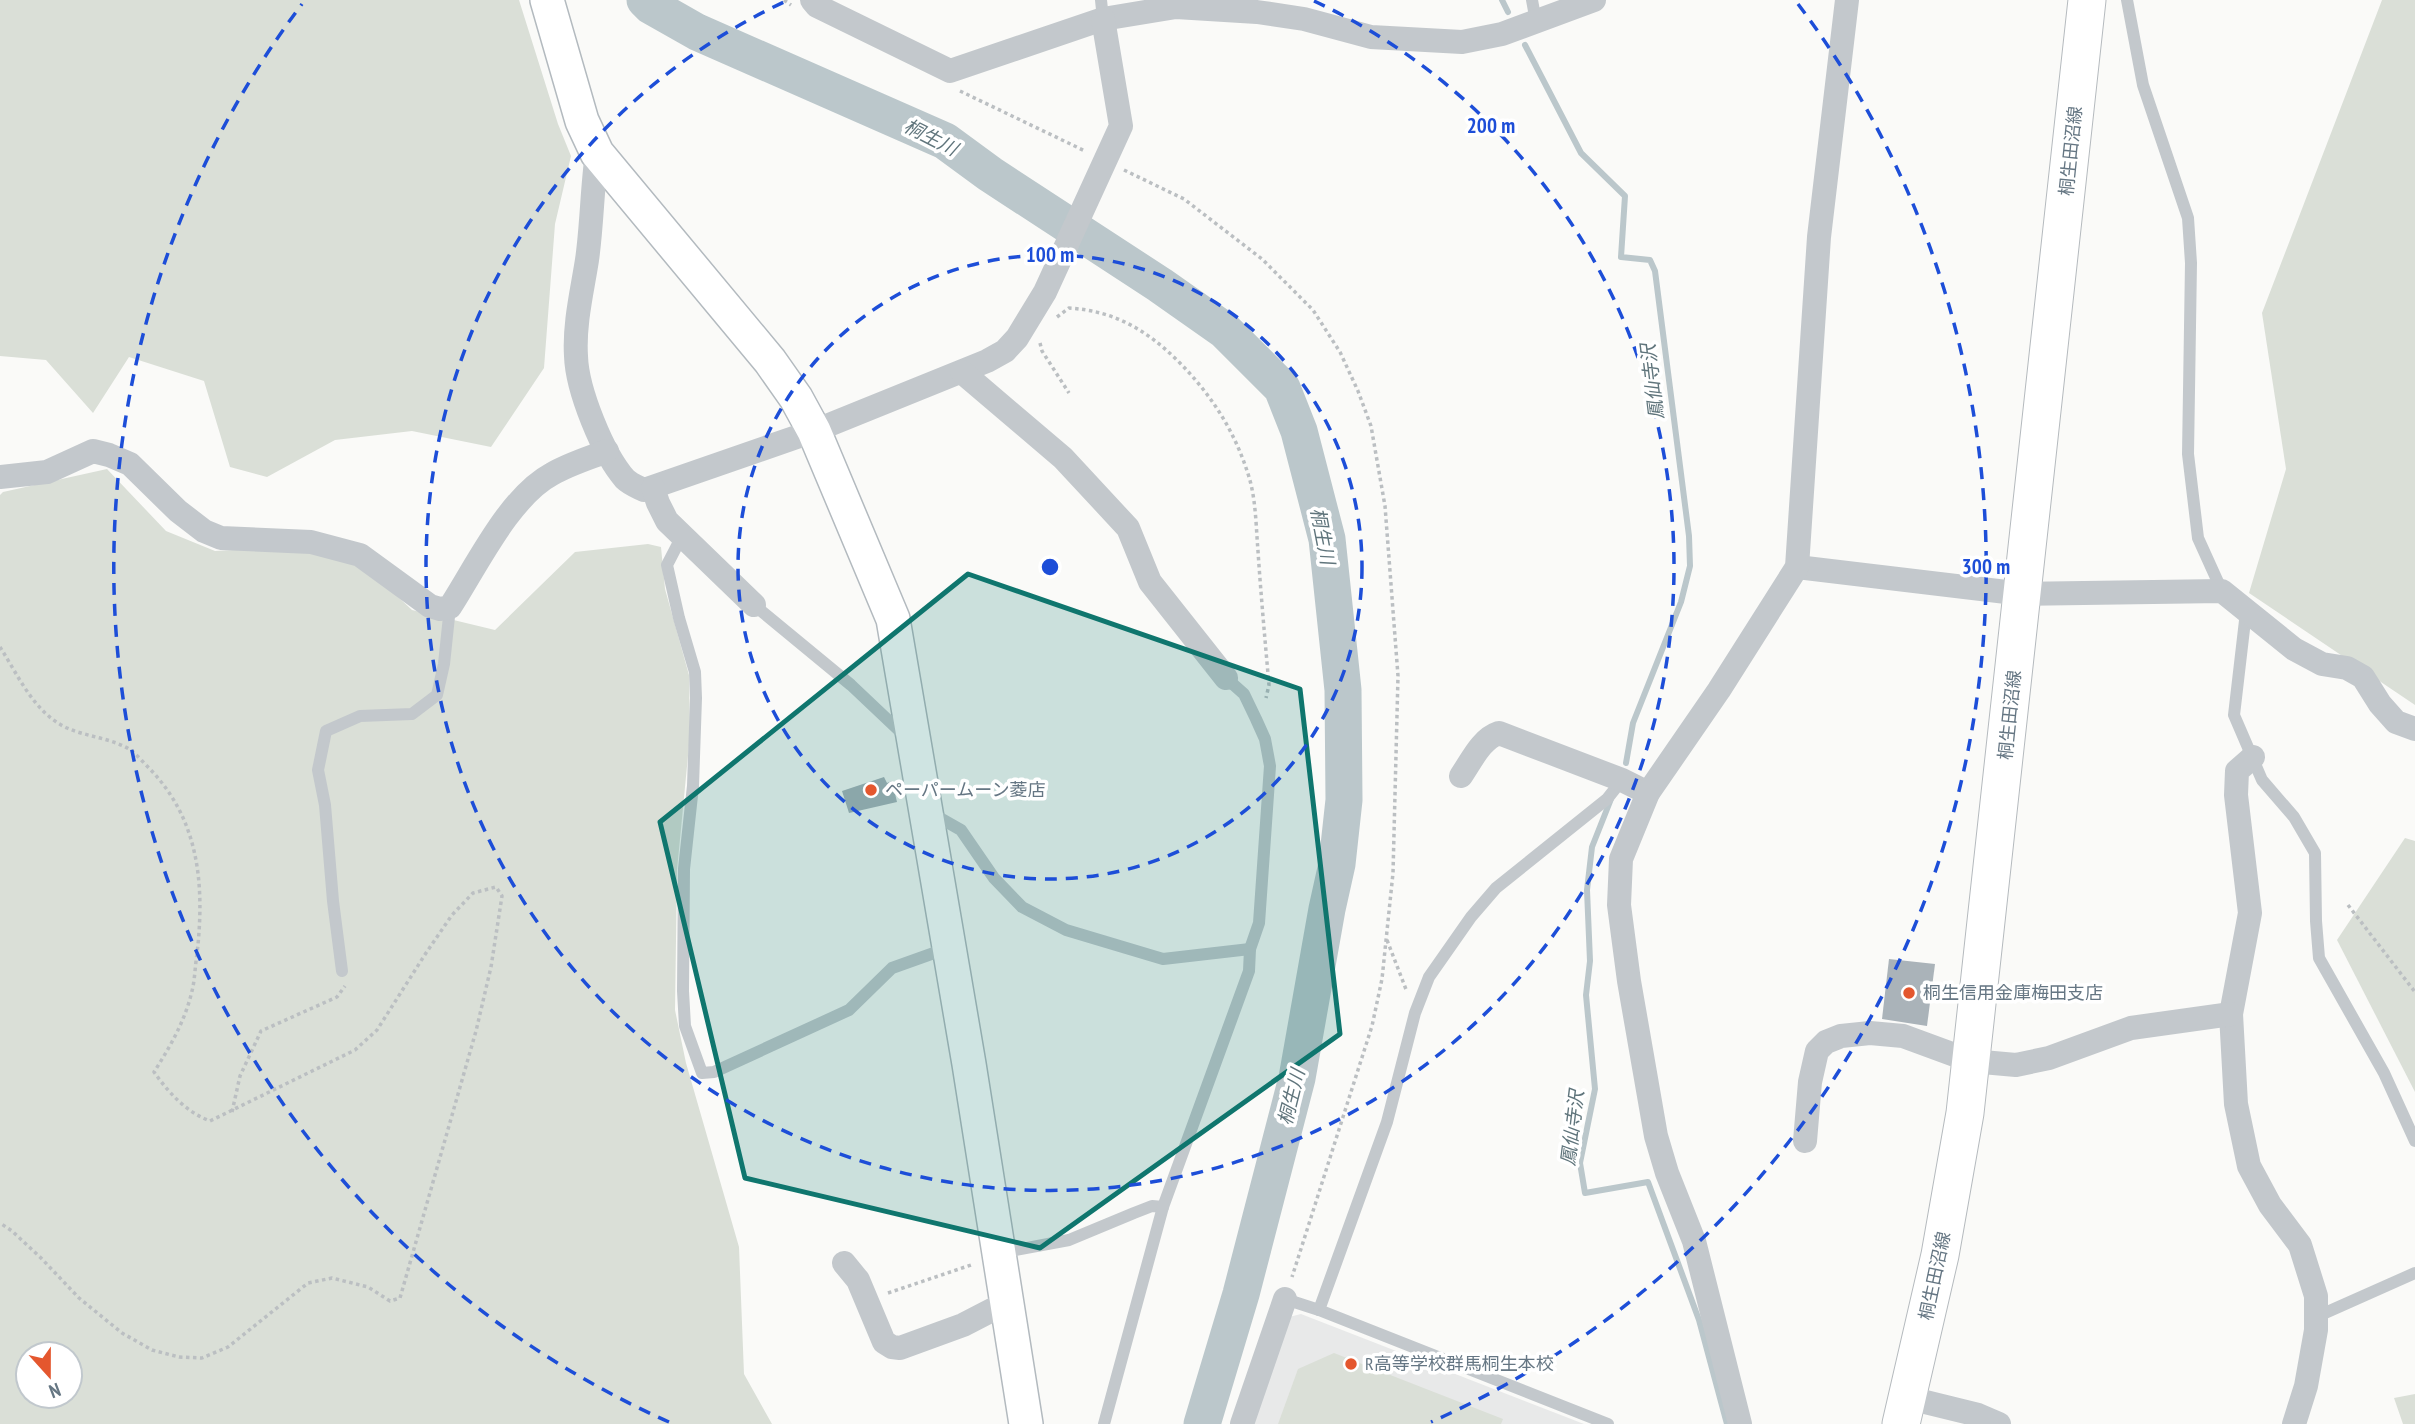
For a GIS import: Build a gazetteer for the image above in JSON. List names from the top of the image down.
{
  "streets": {
    "main road": ["桐生田沼線"]
  },
  "water": ["桐生川", "鳳仙寺沢"],
  "places": ["ペーパームーン菱店", "桐生信用金庫梅田支店", "R高等学校群馬桐生本校"],
  "north": "bottom",
  "rings": ["200 m", "100 m", "300 m"]
}
